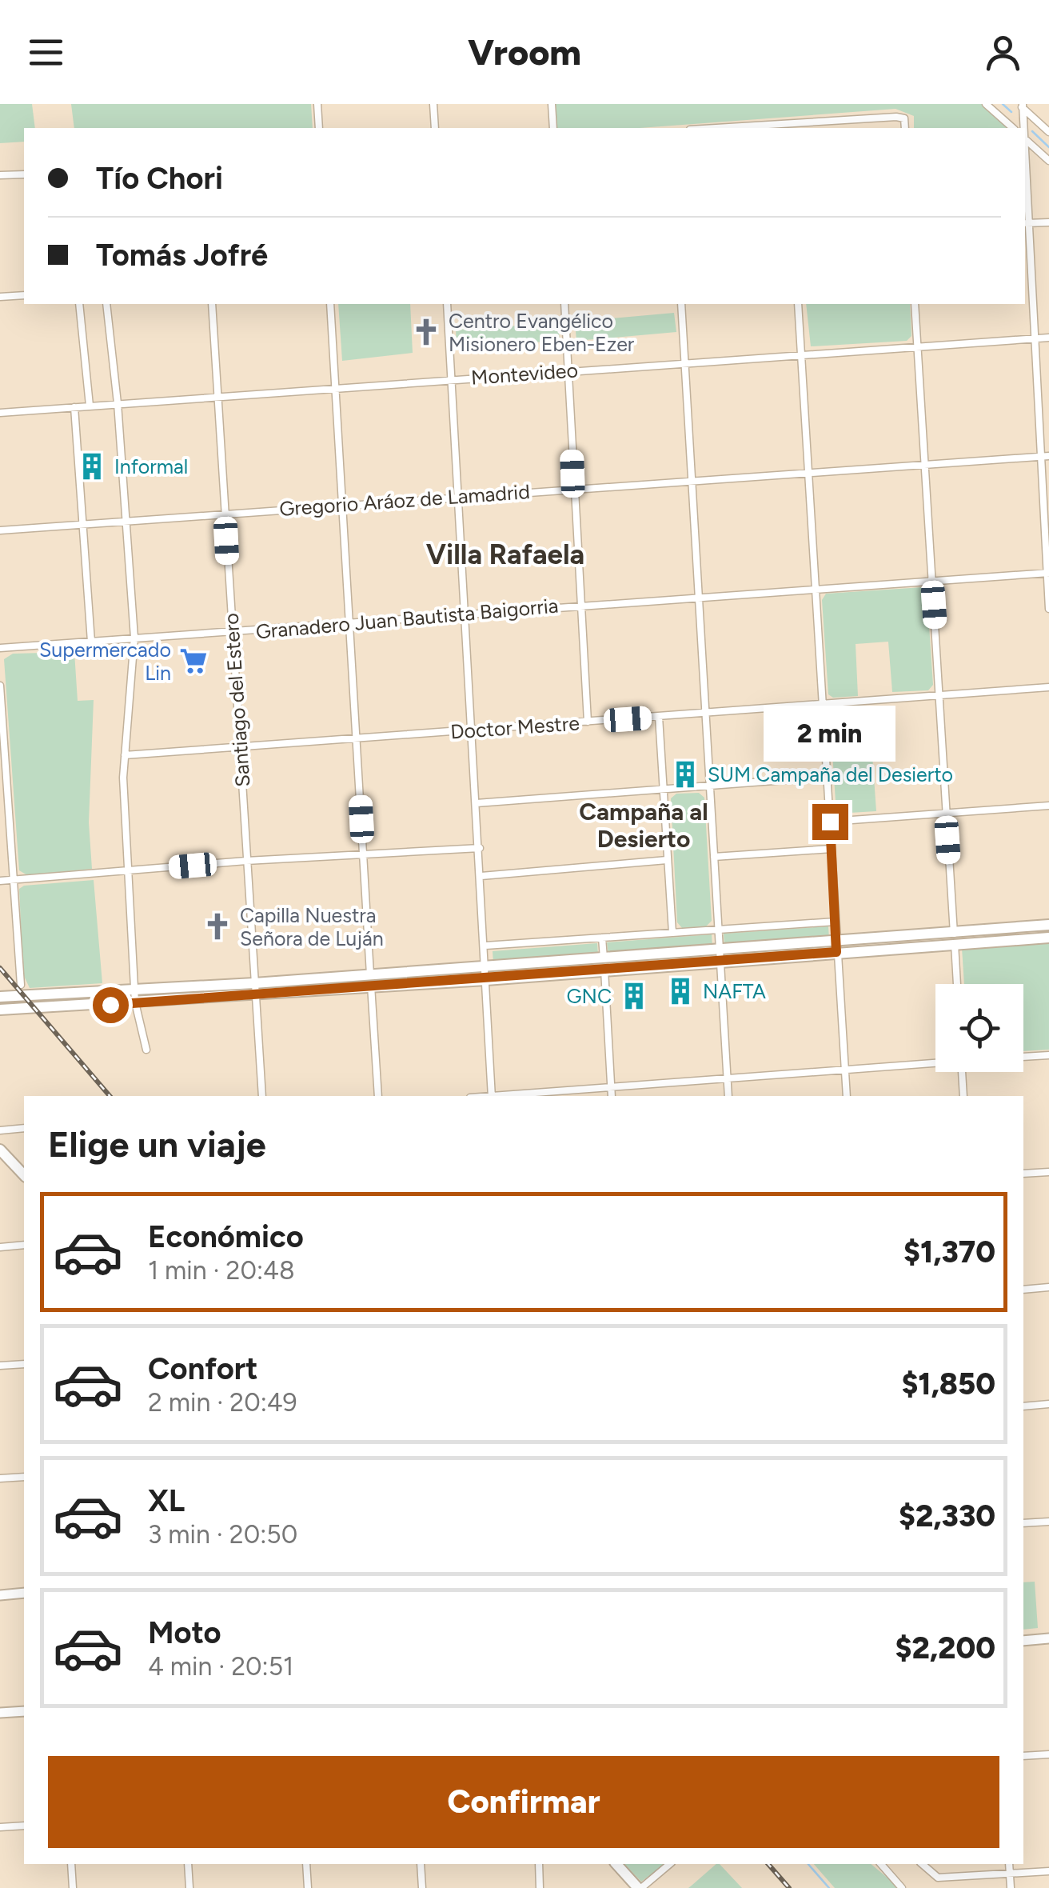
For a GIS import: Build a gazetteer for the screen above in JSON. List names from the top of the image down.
{
  "streets": {
    "street": [
      "Montevideo",
      "Gregorio Aráoz de Lamadrid",
      "Granadero Juan Bautista Baigorria",
      "Santiago del Estero",
      "Doctor Mestre"
    ]
  },
  "crossings": [
    ["Montevideo", "Santiago del Estero"],
    ["Gregorio Aráoz de Lamadrid", "Santiago del Estero"],
    ["Granadero Juan Bautista Baigorria", "Santiago del Estero"],
    ["Santiago del Estero", "Doctor Mestre"]
  ],
  "districts": ["Villa Rafaela", "Campaña al Desierto"],
  "places": {
    "church": ["Centro Evangélico Misionero Eben-Ezer", "Capilla Nuestra Señora de Luján"],
    "building": [
      "Informal",
      "SUM Campaña del Desierto",
      "NAFTA",
      "GNC"
    ],
    "supermarket": ["Supermercado Lin"]
  },
  "page": {
    "header": "Vroom",
    "banner": ["Tío Chori", "Tomás Jofré"],
    "bubble": "2 min",
    "heading": "Elige un viaje",
    "list": [
      {
        "name": "Económico",
        "note": "1 min · 20:48",
        "value": "$1,370"
      },
      {
        "name": "Confort",
        "note": "2 min · 20:49",
        "value": "$1,850"
      },
      {
        "name": "XL",
        "note": "3 min · 20:50",
        "value": "$2,330"
      },
      {
        "name": "Moto",
        "note": "4 min · 20:51",
        "value": "$2,200"
      }
    ],
    "buttons": "Confirmar"
  }
}
